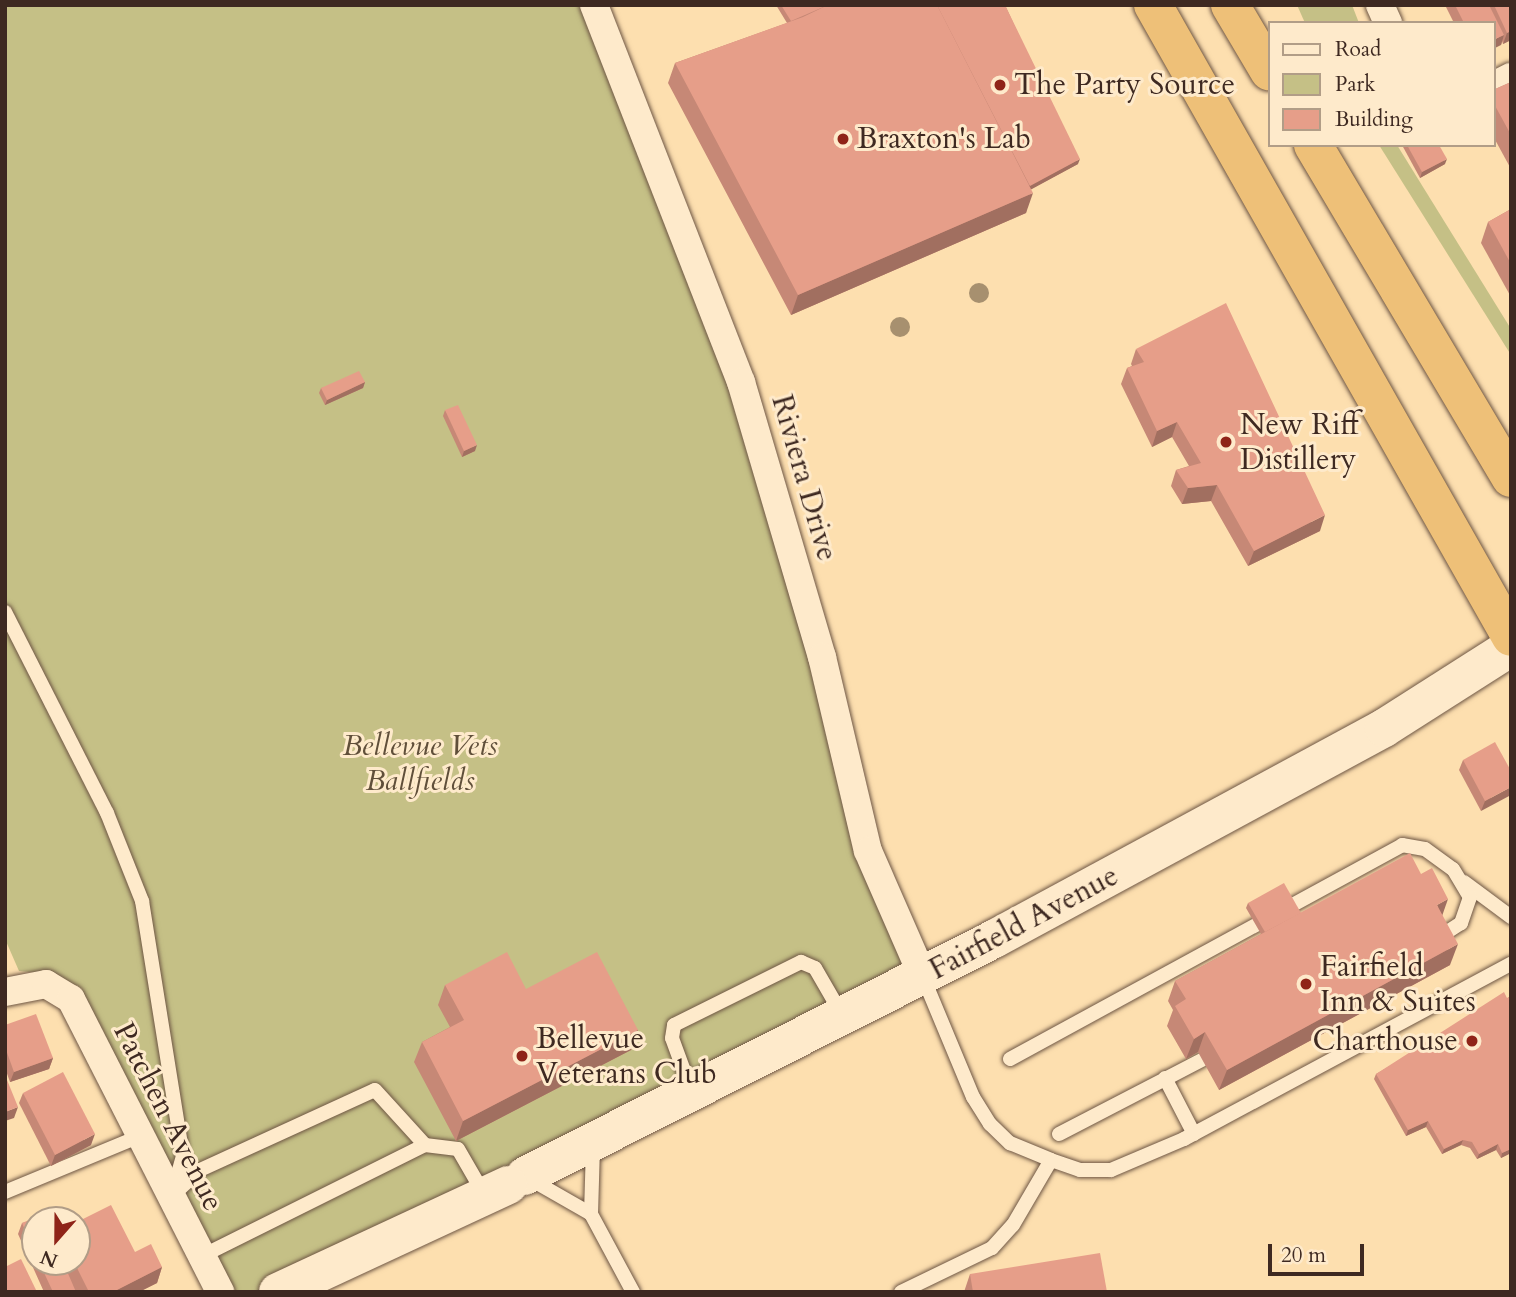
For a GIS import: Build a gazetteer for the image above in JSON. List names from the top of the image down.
{
  "streets": {
    "main road": ["Fairfield Avenue"],
    "street": ["Riviera Drive", "Patchen Avenue"]
  },
  "crossings": [
    ["Riviera Drive", "Fairfield Avenue"]
  ],
  "parks": ["Bellevue Vets Ballfields"],
  "places": [
    "The Party Source",
    "Braxton's Lab",
    "New Riff Distillery",
    "Fairfield Inn & Suites",
    "Charthouse",
    "Bellevue Veterans Club"
  ],
  "legend": ["Road", "Park", "Building"],
  "scale_bar": "20 m",
  "north": "bottom"
}
